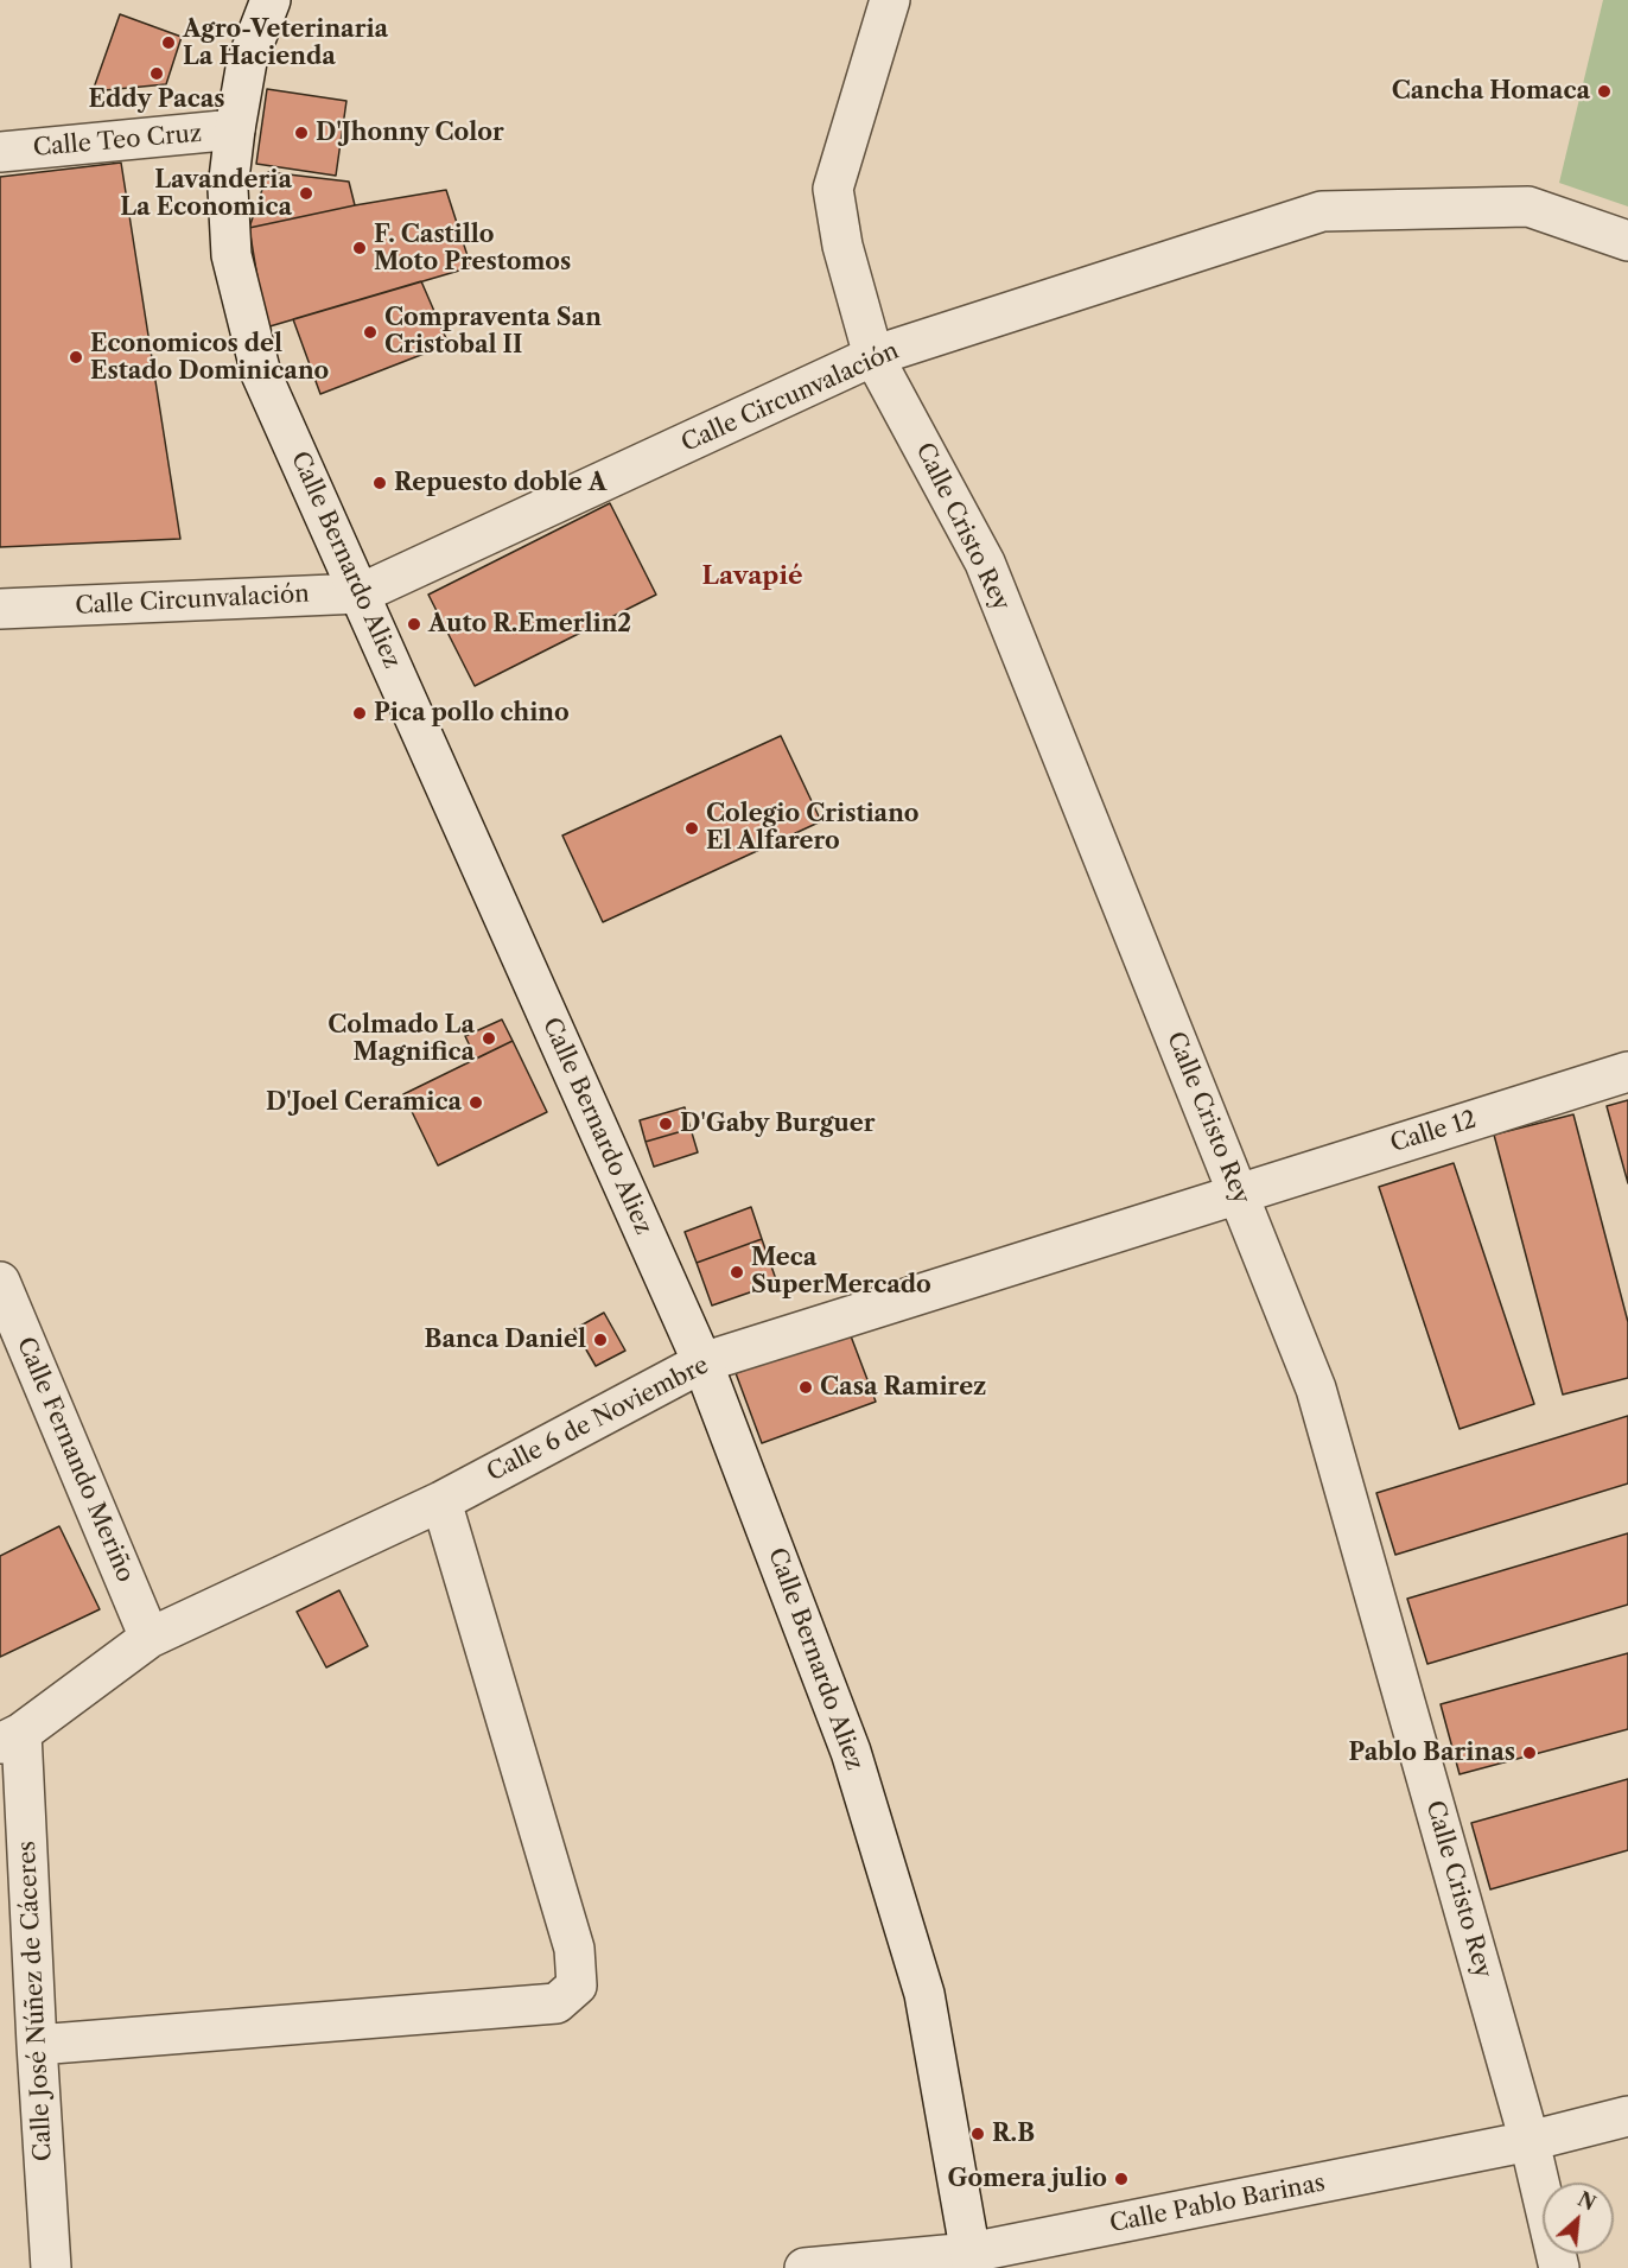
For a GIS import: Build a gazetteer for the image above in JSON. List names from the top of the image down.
{
  "streets": {
    "street": [
      "Calle Teo Cruz",
      "Calle Circunvalación",
      "Calle Cristo Rey",
      "Calle Bernardo Aliez",
      "Calle 12",
      "Calle 6 de Noviembre",
      "Calle Fernando Meriño",
      "Calle José Núñez de Cáceres",
      "Calle Pablo Barinas"
    ]
  },
  "crossings": [
    ["Calle Teo Cruz", "Calle Bernardo Aliez"],
    ["Calle Circunvalación", "Calle Cristo Rey"],
    ["Calle Circunvalación", "Calle Bernardo Aliez"],
    ["Calle Cristo Rey", "Calle 12"],
    ["Calle Cristo Rey", "Calle 6 de Noviembre"],
    ["Calle Cristo Rey", "Calle Pablo Barinas"],
    ["Calle Bernardo Aliez", "Calle 6 de Noviembre"],
    ["Calle Bernardo Aliez", "Calle Pablo Barinas"],
    ["Calle 12", "Calle 6 de Noviembre"],
    ["Calle 6 de Noviembre", "Calle Fernando Meriño"],
    ["Calle 6 de Noviembre", "Calle José Núñez de Cáceres"]
  ],
  "districts": ["Lavapié"],
  "places": [
    "Agro-Veterinaria La Hacienda",
    "Eddy Pacas",
    "Cancha Homaca",
    "D'Jhonny Color",
    "Lavanderia La Economica",
    "F. Castillo Moto Prestomos",
    "Compraventa San Cristobal II",
    "Economicos del Estado Dominicano",
    "Repuesto doble A",
    "Auto R.Emerlin2",
    "Pica pollo chino",
    "Colegio Cristiano El Alfarero",
    "Colmado La Magnifica",
    "D'Joel Ceramica",
    "D'Gaby Burguer",
    "Meca SuperMercado",
    "Banca Daniel",
    "Casa Ramirez",
    "Pablo Barinas",
    "R.B",
    "Gomera julio"
  ],
  "north": "top right"
}
